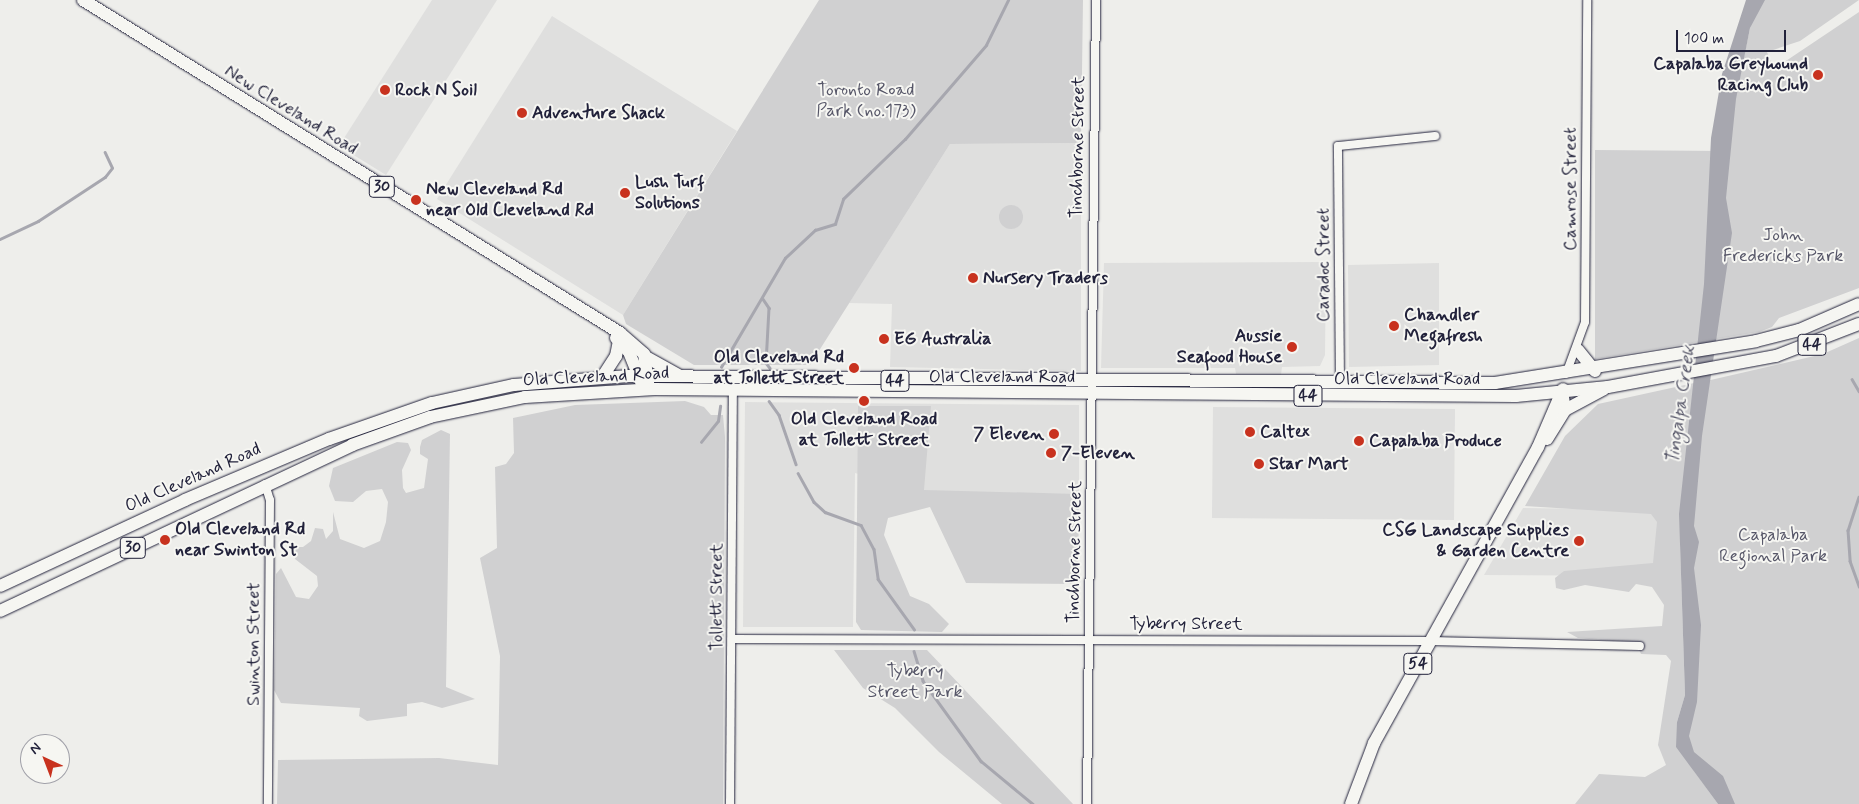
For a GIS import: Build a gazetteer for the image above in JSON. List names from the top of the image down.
{
  "streets": {
    "main road": [
      "New Cleveland Road",
      "30",
      "44",
      "Old Cleveland Road",
      "54"
    ],
    "street": [
      "Tinchborne Street",
      "Camrose Street",
      "Caradoc Street",
      "Tollett Street",
      "Tyberry Street",
      "Swinton Street"
    ]
  },
  "crossings": [
    ["New Cleveland Road", "Old Cleveland Road"],
    ["Tinchborne Street", "Old Cleveland Road"],
    ["Tinchborne Street", "Tyberry Street"],
    ["Camrose Street", "Old Cleveland Road"],
    ["Camrose Street", "54"],
    ["Caradoc Street", "Old Cleveland Road"],
    ["Old Cleveland Road", "Tollett Street"],
    ["Old Cleveland Road", "Swinton Street"],
    ["Old Cleveland Road", "54"],
    ["Tollett Street", "Tyberry Street"],
    ["Tyberry Street", "54"]
  ],
  "water": ["Tingalpa Creek"],
  "parks": [
    "Toronto Road Park (no.173)",
    "John Fredericks Park",
    "Capalaba Regional Park",
    "Tyberry Street Park"
  ],
  "places": [
    "Capalaba Greyhound Racing Club",
    "Rock N Soil",
    "Adventure Shack",
    "Lush Turf Solutions",
    "New Cleveland Rd near Old Cleveland Rd",
    "Nursery Traders",
    "Chandler Megafresh",
    "EG Australia",
    "Aussie Seafood House",
    "Old Cleveland Rd at Tollett Street",
    "Old Cleveland Road at Tollett Street",
    "Caltex",
    "7 Eleven",
    "Capalaba Produce",
    "7-Eleven",
    "Star Mart",
    "Old Cleveland Rd near Swinton St",
    "CSG Landscape Supplies & Garden Centre"
  ],
  "scale_bar": "100 m",
  "north": "top left"
}
